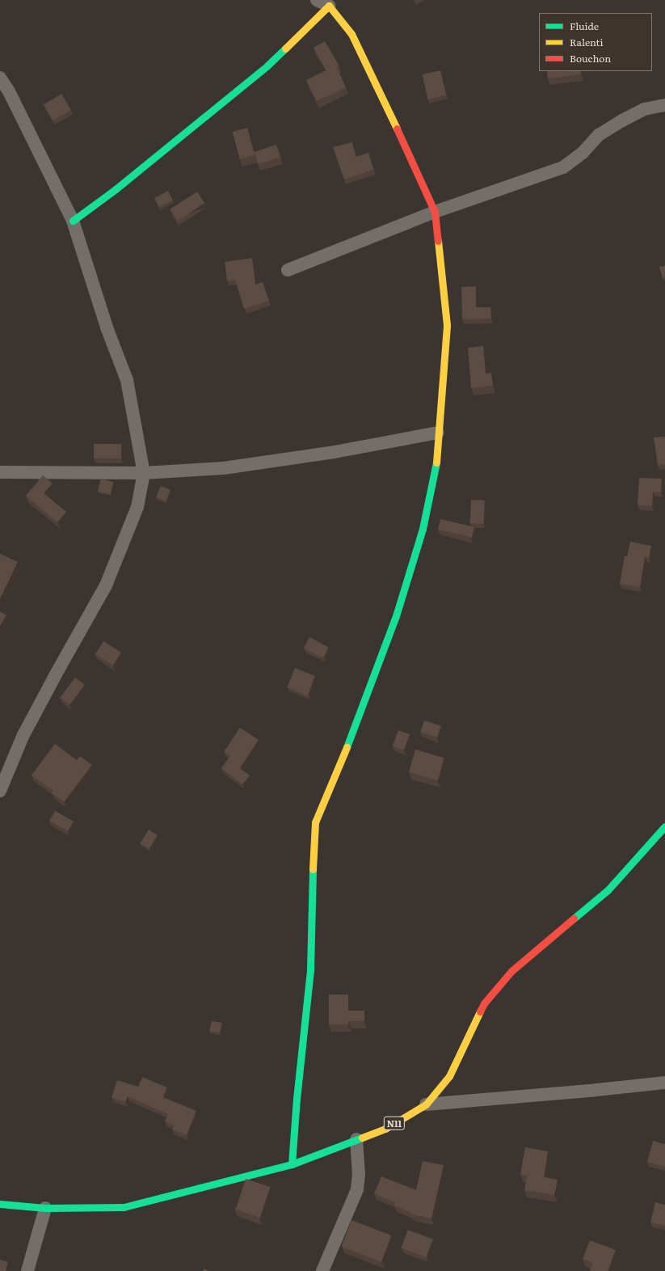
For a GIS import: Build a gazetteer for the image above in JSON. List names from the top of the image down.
{
  "streets": {
    "main road": ["N11"]
  },
  "legend": ["Fluide", "Ralenti", "Bouchon"]
}
